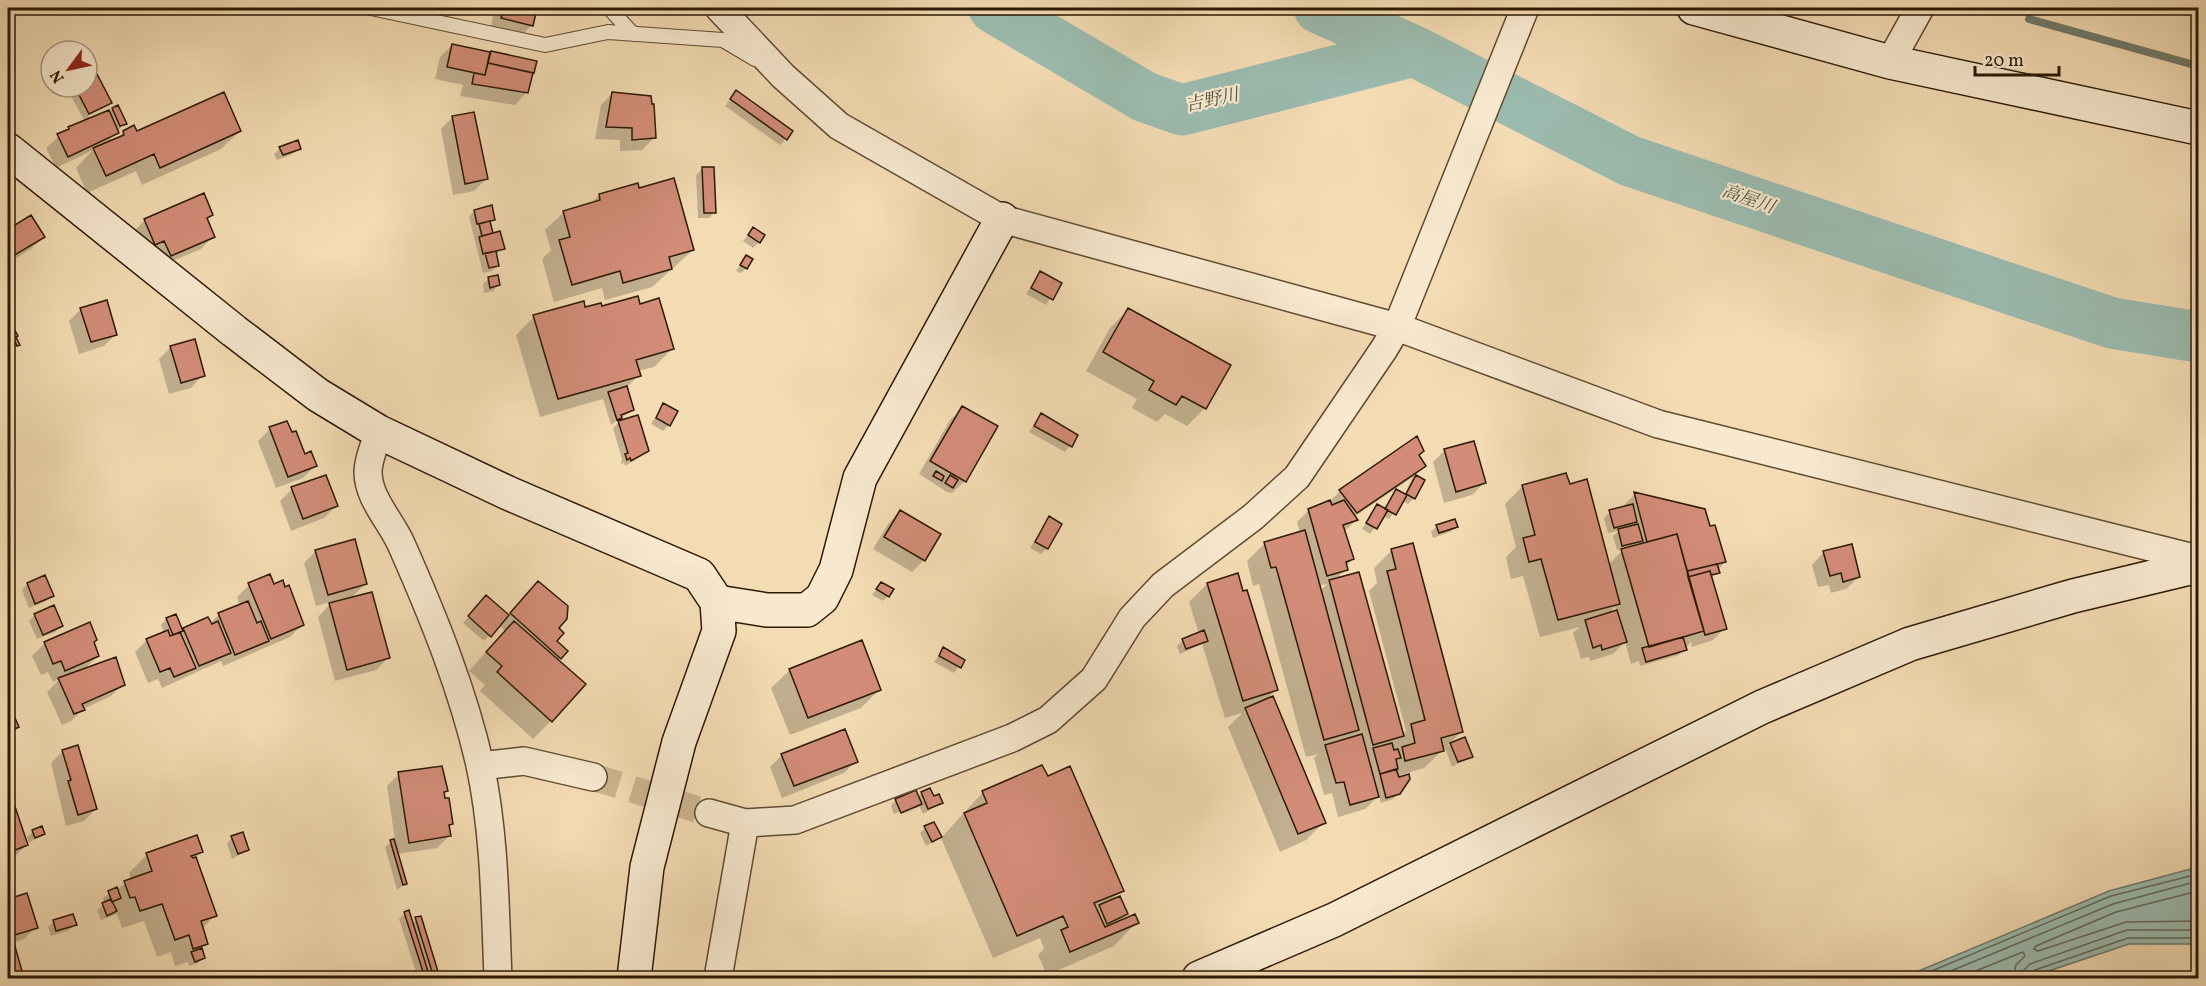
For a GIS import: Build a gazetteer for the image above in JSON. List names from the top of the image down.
{
  "water": ["吉野川", "高屋川"],
  "scale_bar": "20 m",
  "north": "bottom left"
}
